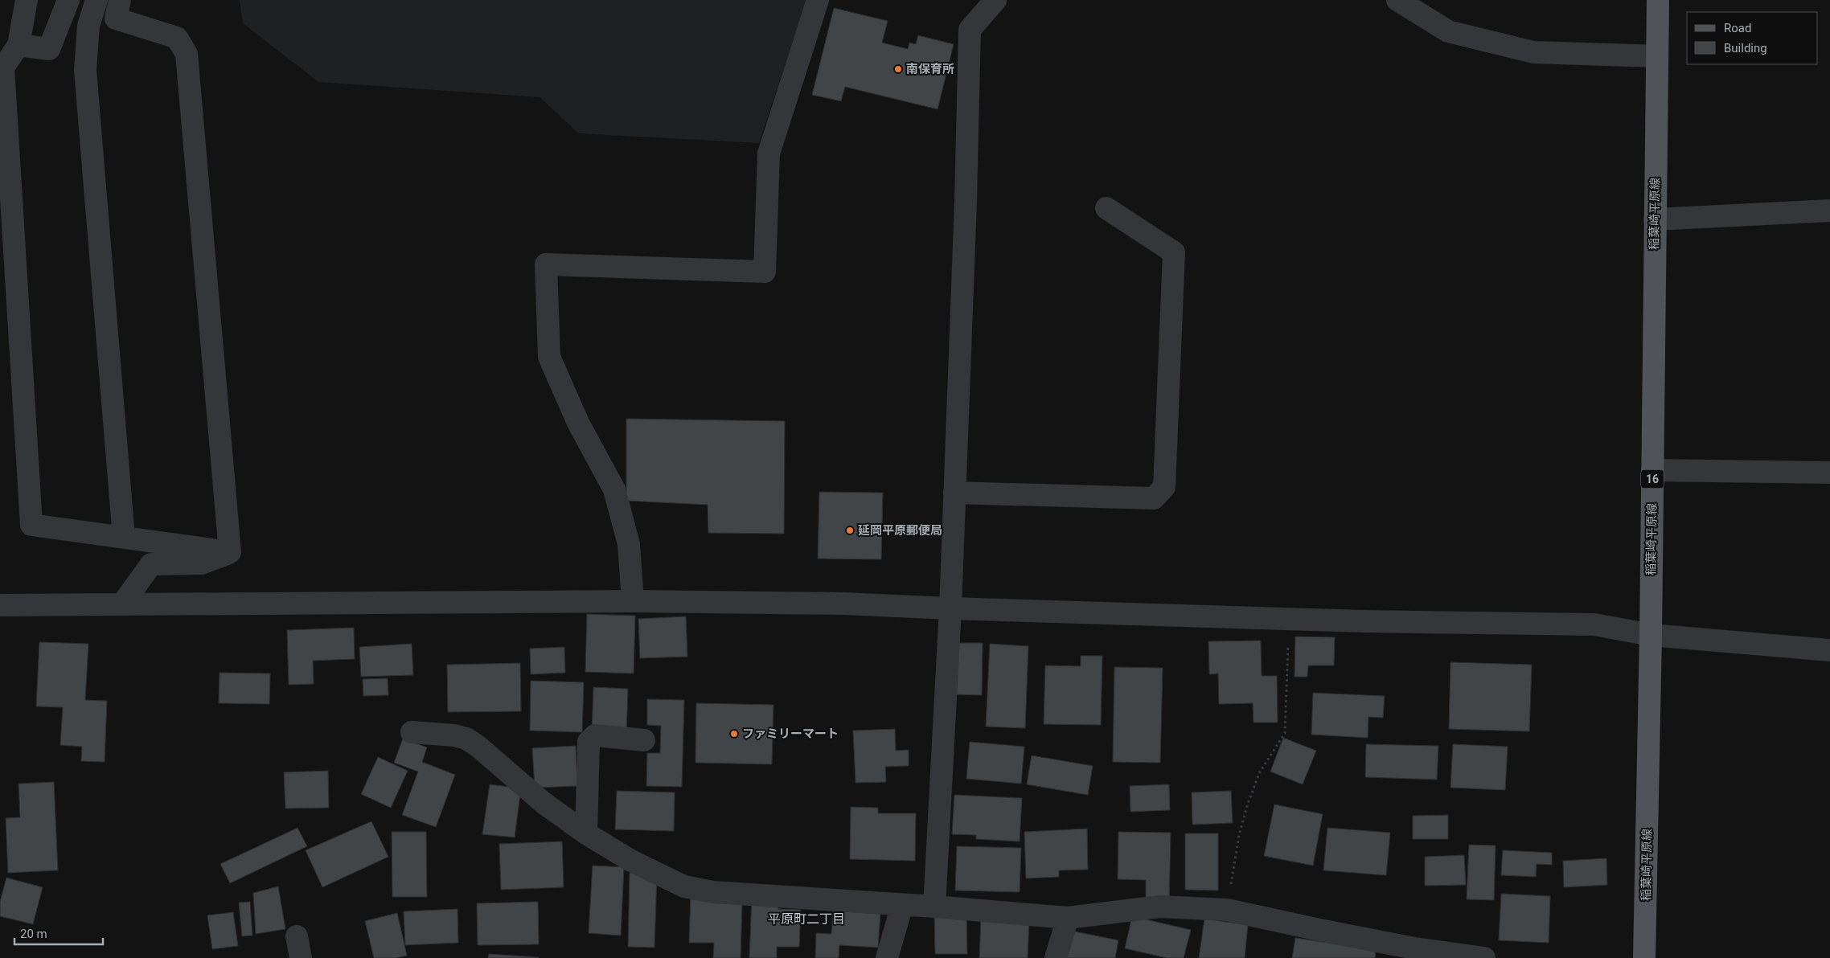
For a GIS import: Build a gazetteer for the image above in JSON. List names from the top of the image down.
{
  "streets": {
    "main road": ["稲葉崎平原線", "16"]
  },
  "districts": ["平原町二丁目"],
  "places": ["南保育所", "延岡平原郵便局", "ファミリーマート"],
  "legend": ["Road", "Building"],
  "scale_bar": "20 m"
}
